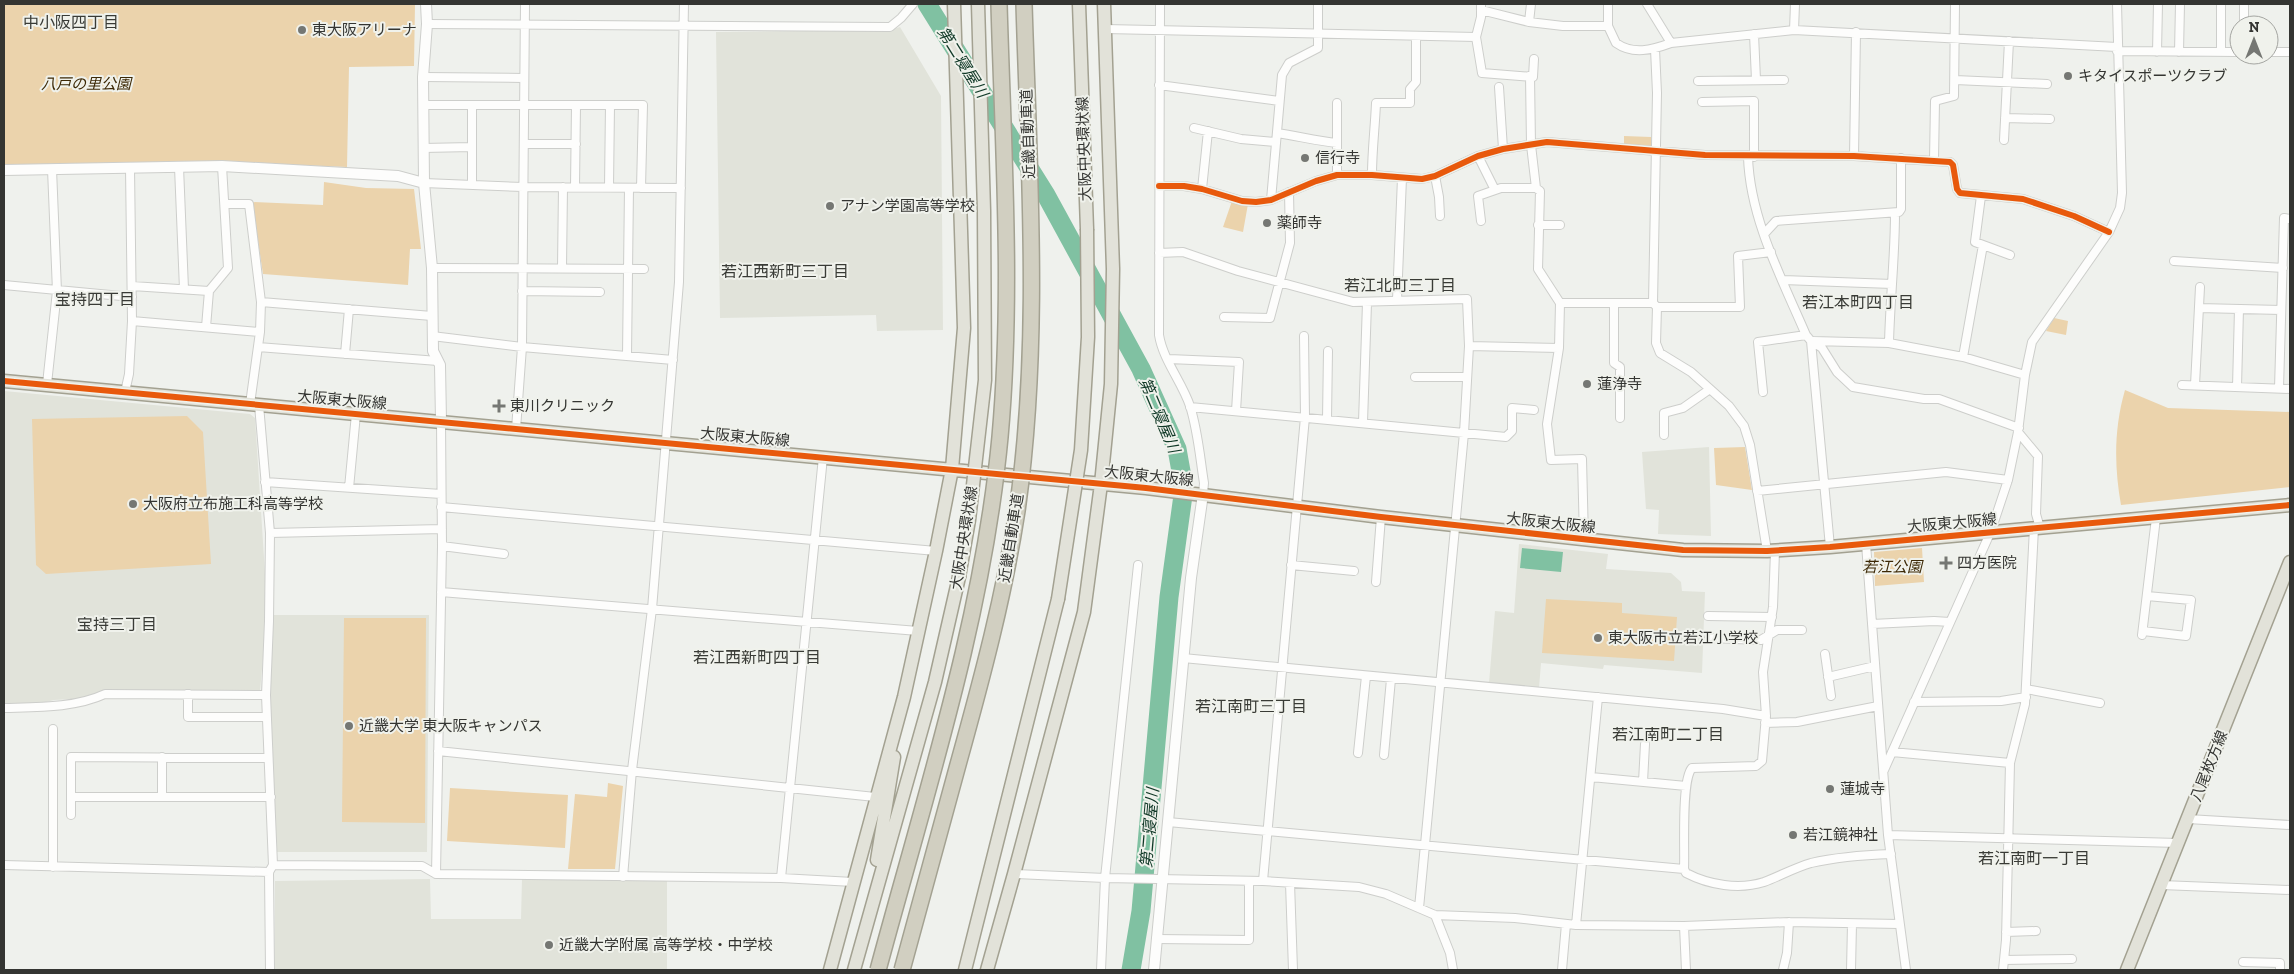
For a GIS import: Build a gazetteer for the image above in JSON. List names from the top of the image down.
{
  "streets": {
    "highway": ["近畿自動車道"],
    "main road": ["大阪中央環状線", "大阪東大阪線", "八尾枚方線"]
  },
  "districts": [
    "中小阪四丁目",
    "若江西新町三丁目",
    "若江北町三丁目",
    "宝持四丁目",
    "若江本町四丁目",
    "宝持三丁目",
    "若江西新町四丁目",
    "若江南町三丁目",
    "若江南町二丁目",
    "若江南町一丁目"
  ],
  "water": ["第二寝屋川"],
  "parks": ["八戸の里公園", "若江公園"],
  "places": {
    "other": [
      "東大阪アリーナ",
      "キタイスポーツクラブ",
      "信行寺",
      "アナン学園高等学校",
      "薬師寺",
      "蓮浄寺",
      "大阪府立布施工科高等学校",
      "東大阪市立若江小学校",
      "近畿大学 東大阪キャンパス",
      "蓮城寺",
      "若江鏡神社",
      "近畿大学附属 高等学校・中学校"
    ],
    "health": ["東川クリニック", "四方医院"]
  },
  "north": "top"
}
